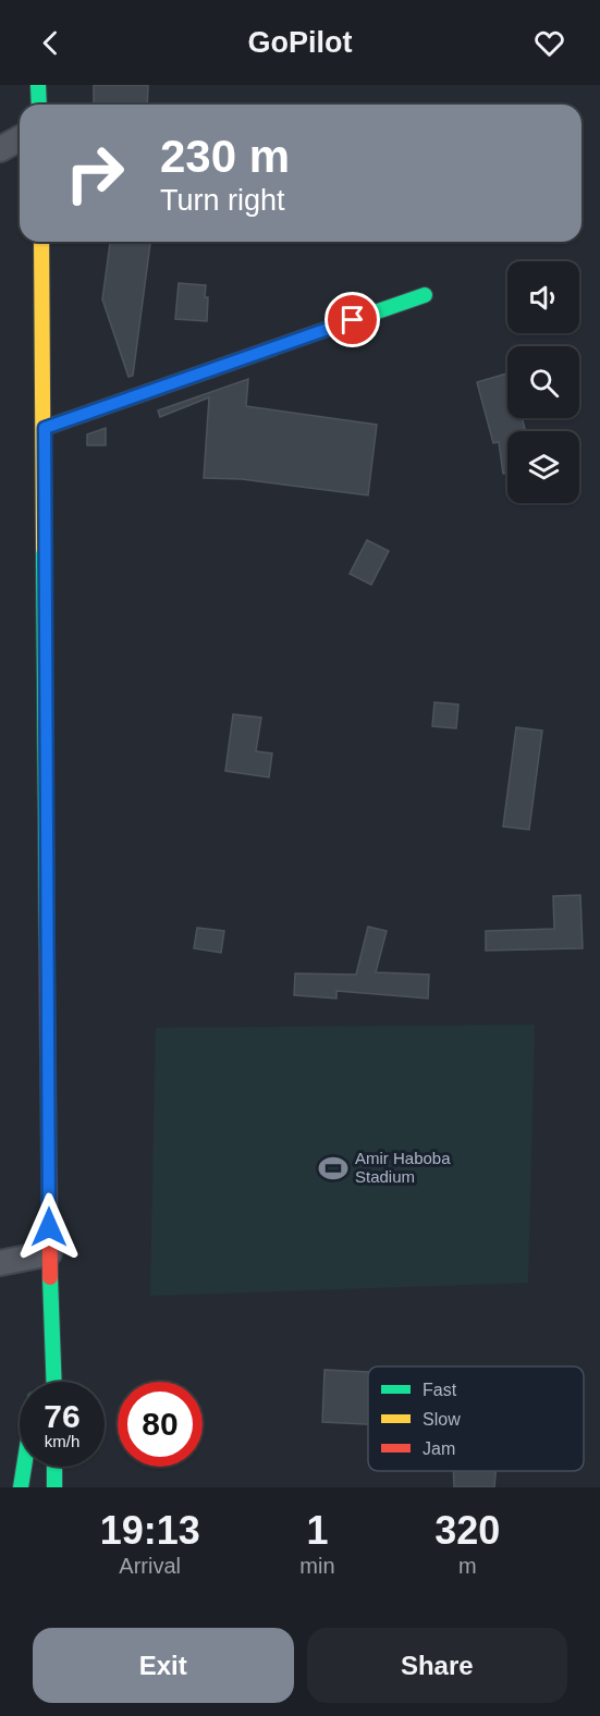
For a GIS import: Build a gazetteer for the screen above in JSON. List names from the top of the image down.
{
  "places": {
    "sports": ["Amir Haboba Stadium"]
  },
  "legend": ["Fast", "Slow", "Jam"],
  "page": {
    "header": "GoPilot",
    "turn": ["230 m", "Turn right"],
    "speed": "76 km/h",
    "limit": "80",
    "eta": [
      "19:13",
      "Arrival",
      "1",
      "min",
      "320",
      "m"
    ],
    "buttons": ["Exit", "Share"]
  }
}
